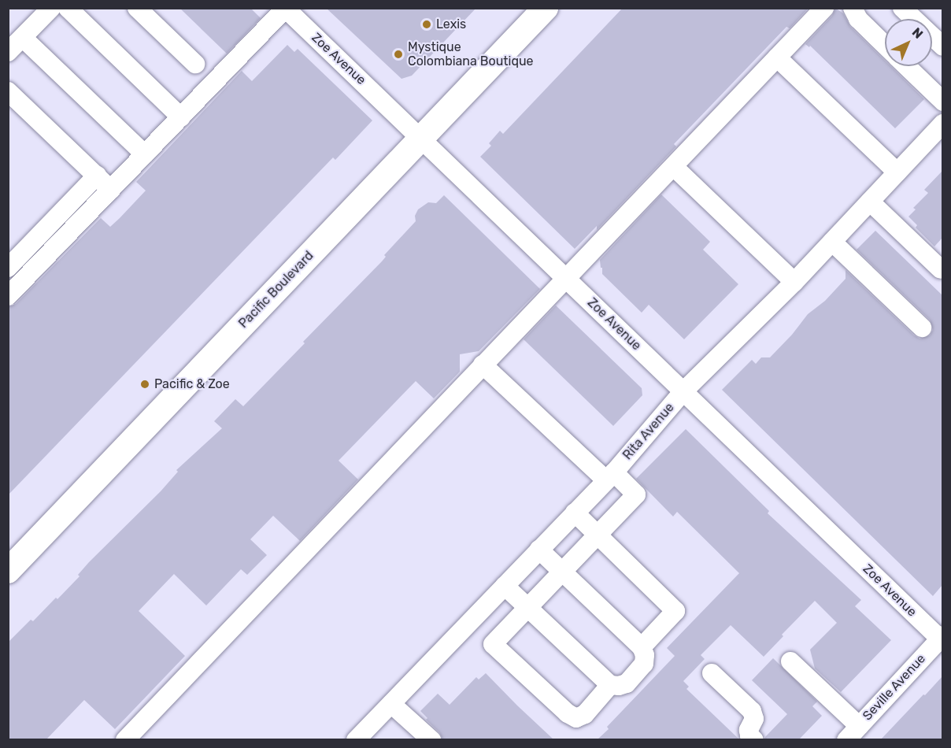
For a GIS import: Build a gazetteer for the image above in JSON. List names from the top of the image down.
{
  "streets": {
    "main road": ["Pacific Boulevard"],
    "street": ["Zoe Avenue", "Rita Avenue", "Seville Avenue"]
  },
  "crossings": [
    ["Zoe Avenue", "Pacific Boulevard"],
    ["Zoe Avenue", "Rita Avenue"],
    ["Zoe Avenue", "Seville Avenue"]
  ],
  "places": ["Lexis", "Mystique Colombiana Boutique", "Pacific & Zoe"],
  "north": "top right"
}
